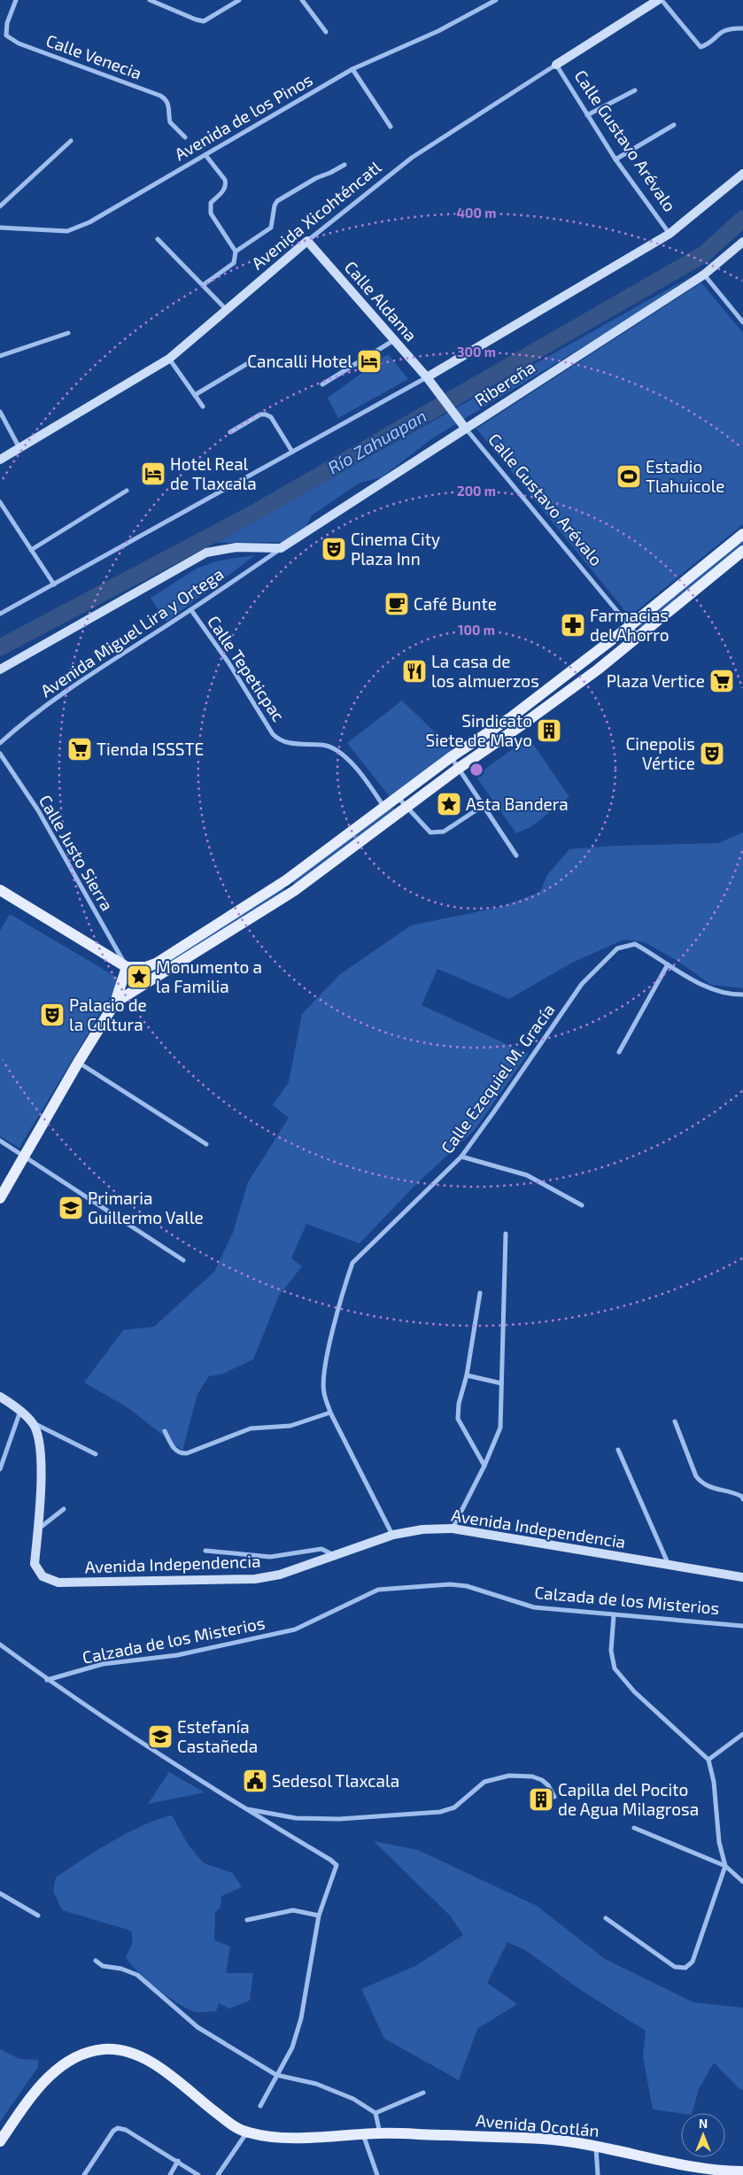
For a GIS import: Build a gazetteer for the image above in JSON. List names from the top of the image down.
{
  "streets": {
    "main road": ["Avenida Ocotlán"],
    "street": [
      "Calle Venecia",
      "Avenida de los Pinos",
      "Calle Gustavo Arévalo",
      "Avenida Xicohténcatl",
      "Calle Aldama",
      "Ribereña",
      "Avenida Miguel Lira y Ortega",
      "Calle Tepeticpac",
      "Calle Justo Sierra",
      "Calle Ezequiel M. Gracía",
      "Avenida Independencia",
      "Calzada de los Misterios"
    ]
  },
  "crossings": [
    ["Calle Gustavo Arévalo", "Avenida Xicohténcatl"],
    ["Calle Gustavo Arévalo", "Calle Aldama"],
    ["Calle Gustavo Arévalo", "Ribereña"],
    ["Avenida Xicohténcatl", "Calle Aldama"],
    ["Ribereña", "Avenida Miguel Lira y Ortega"],
    ["Avenida Miguel Lira y Ortega", "Calle Tepeticpac"],
    ["Calle Ezequiel M. Gracía", "Avenida Independencia"]
  ],
  "water": ["Río Zahuapan"],
  "places": {
    "hotel": ["Cancalli Hotel", "Hotel Real de Tlaxcala"],
    "sports": ["Estadio Tlahuicole"],
    "theatre": ["Cinema City Plaza Inn", "Cinepolis Vértice", "Palacio de la Cultura"],
    "cafe": ["Café Bunte"],
    "pharmacy": ["Farmacias del Ahorro"],
    "restaurant": ["La casa de los almuerzos"],
    "supermarket": ["Plaza Vertice", "Tienda ISSSTE"],
    "building": ["Sindicato Siete de Mayo", "Capilla del Pocito de Agua Milagrosa"],
    "place": ["Asta Bandera", "Monumento a la Familia"],
    "school or university": ["Primaria Guillermo Valle", "Estefanía Castañeda"],
    "public building": ["Sedesol Tlaxcala"]
  },
  "north": "top",
  "rings": [
    "400 m",
    "300 m",
    "200 m",
    "100 m"
  ]
}
